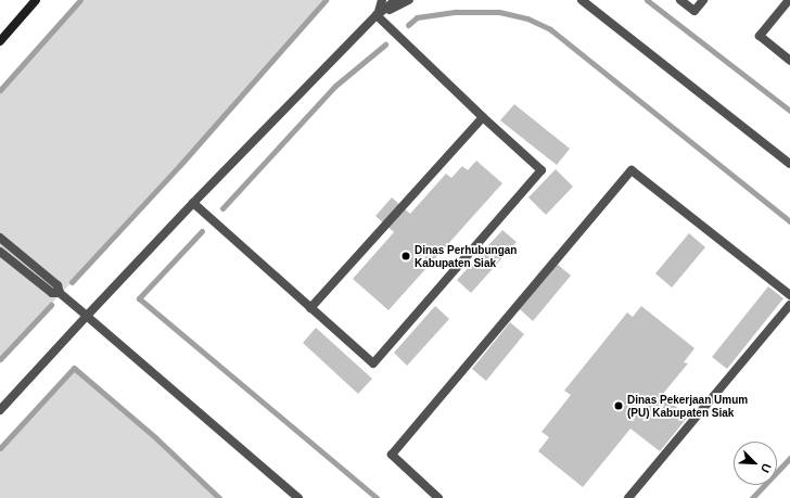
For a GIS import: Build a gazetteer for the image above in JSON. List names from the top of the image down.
{
  "places": ["Dinas Perhubungan Kabupaten Siak", "Dinas Pekerjaan Umum (PU) Kabupaten Siak"],
  "north": "bottom right"
}
